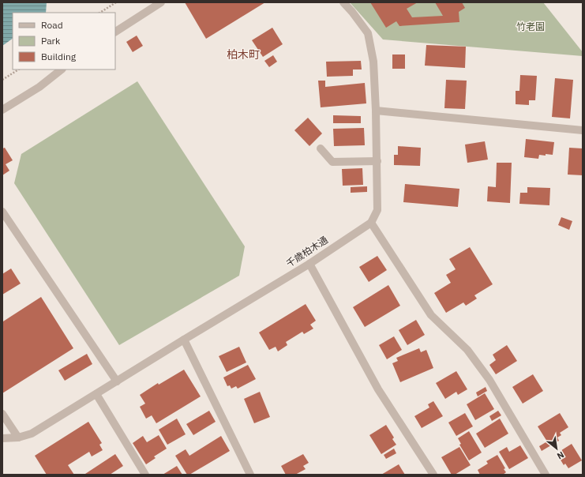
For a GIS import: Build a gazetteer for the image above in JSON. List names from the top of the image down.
{
  "streets": {
    "street": ["千歳柏木通"]
  },
  "districts": ["柏木町"],
  "parks": ["竹老園"],
  "legend": ["Road", "Park", "Building"],
  "north": "bottom right"
}
